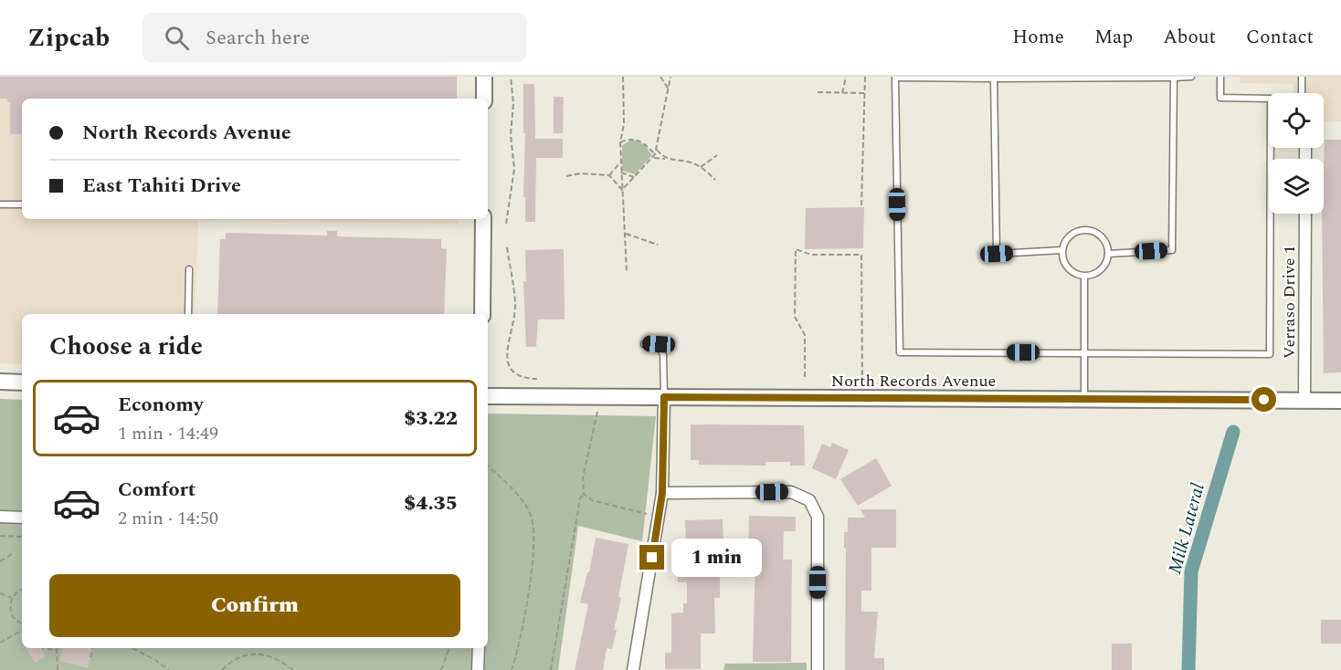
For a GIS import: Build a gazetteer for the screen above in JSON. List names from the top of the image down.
{
  "streets": {
    "street": ["Verraso Drive 1", "North Records Avenue"]
  },
  "crossings": [
    ["Verraso Drive 1", "North Records Avenue"]
  ],
  "water": ["Milk Lateral"],
  "page": {
    "header": "Zipcab",
    "search": "Search here",
    "nav": [
      "Home",
      "Map",
      "About",
      "Contact"
    ],
    "banner": ["North Records Avenue", "East Tahiti Drive"],
    "heading": "Choose a ride",
    "list": [
      {
        "name": "Economy",
        "note": "1 min · 14:49",
        "value": "$3.22"
      },
      {
        "name": "Comfort",
        "note": "2 min · 14:50",
        "value": "$4.35"
      }
    ],
    "bubble": "1 min",
    "buttons": "Confirm"
  }
}
